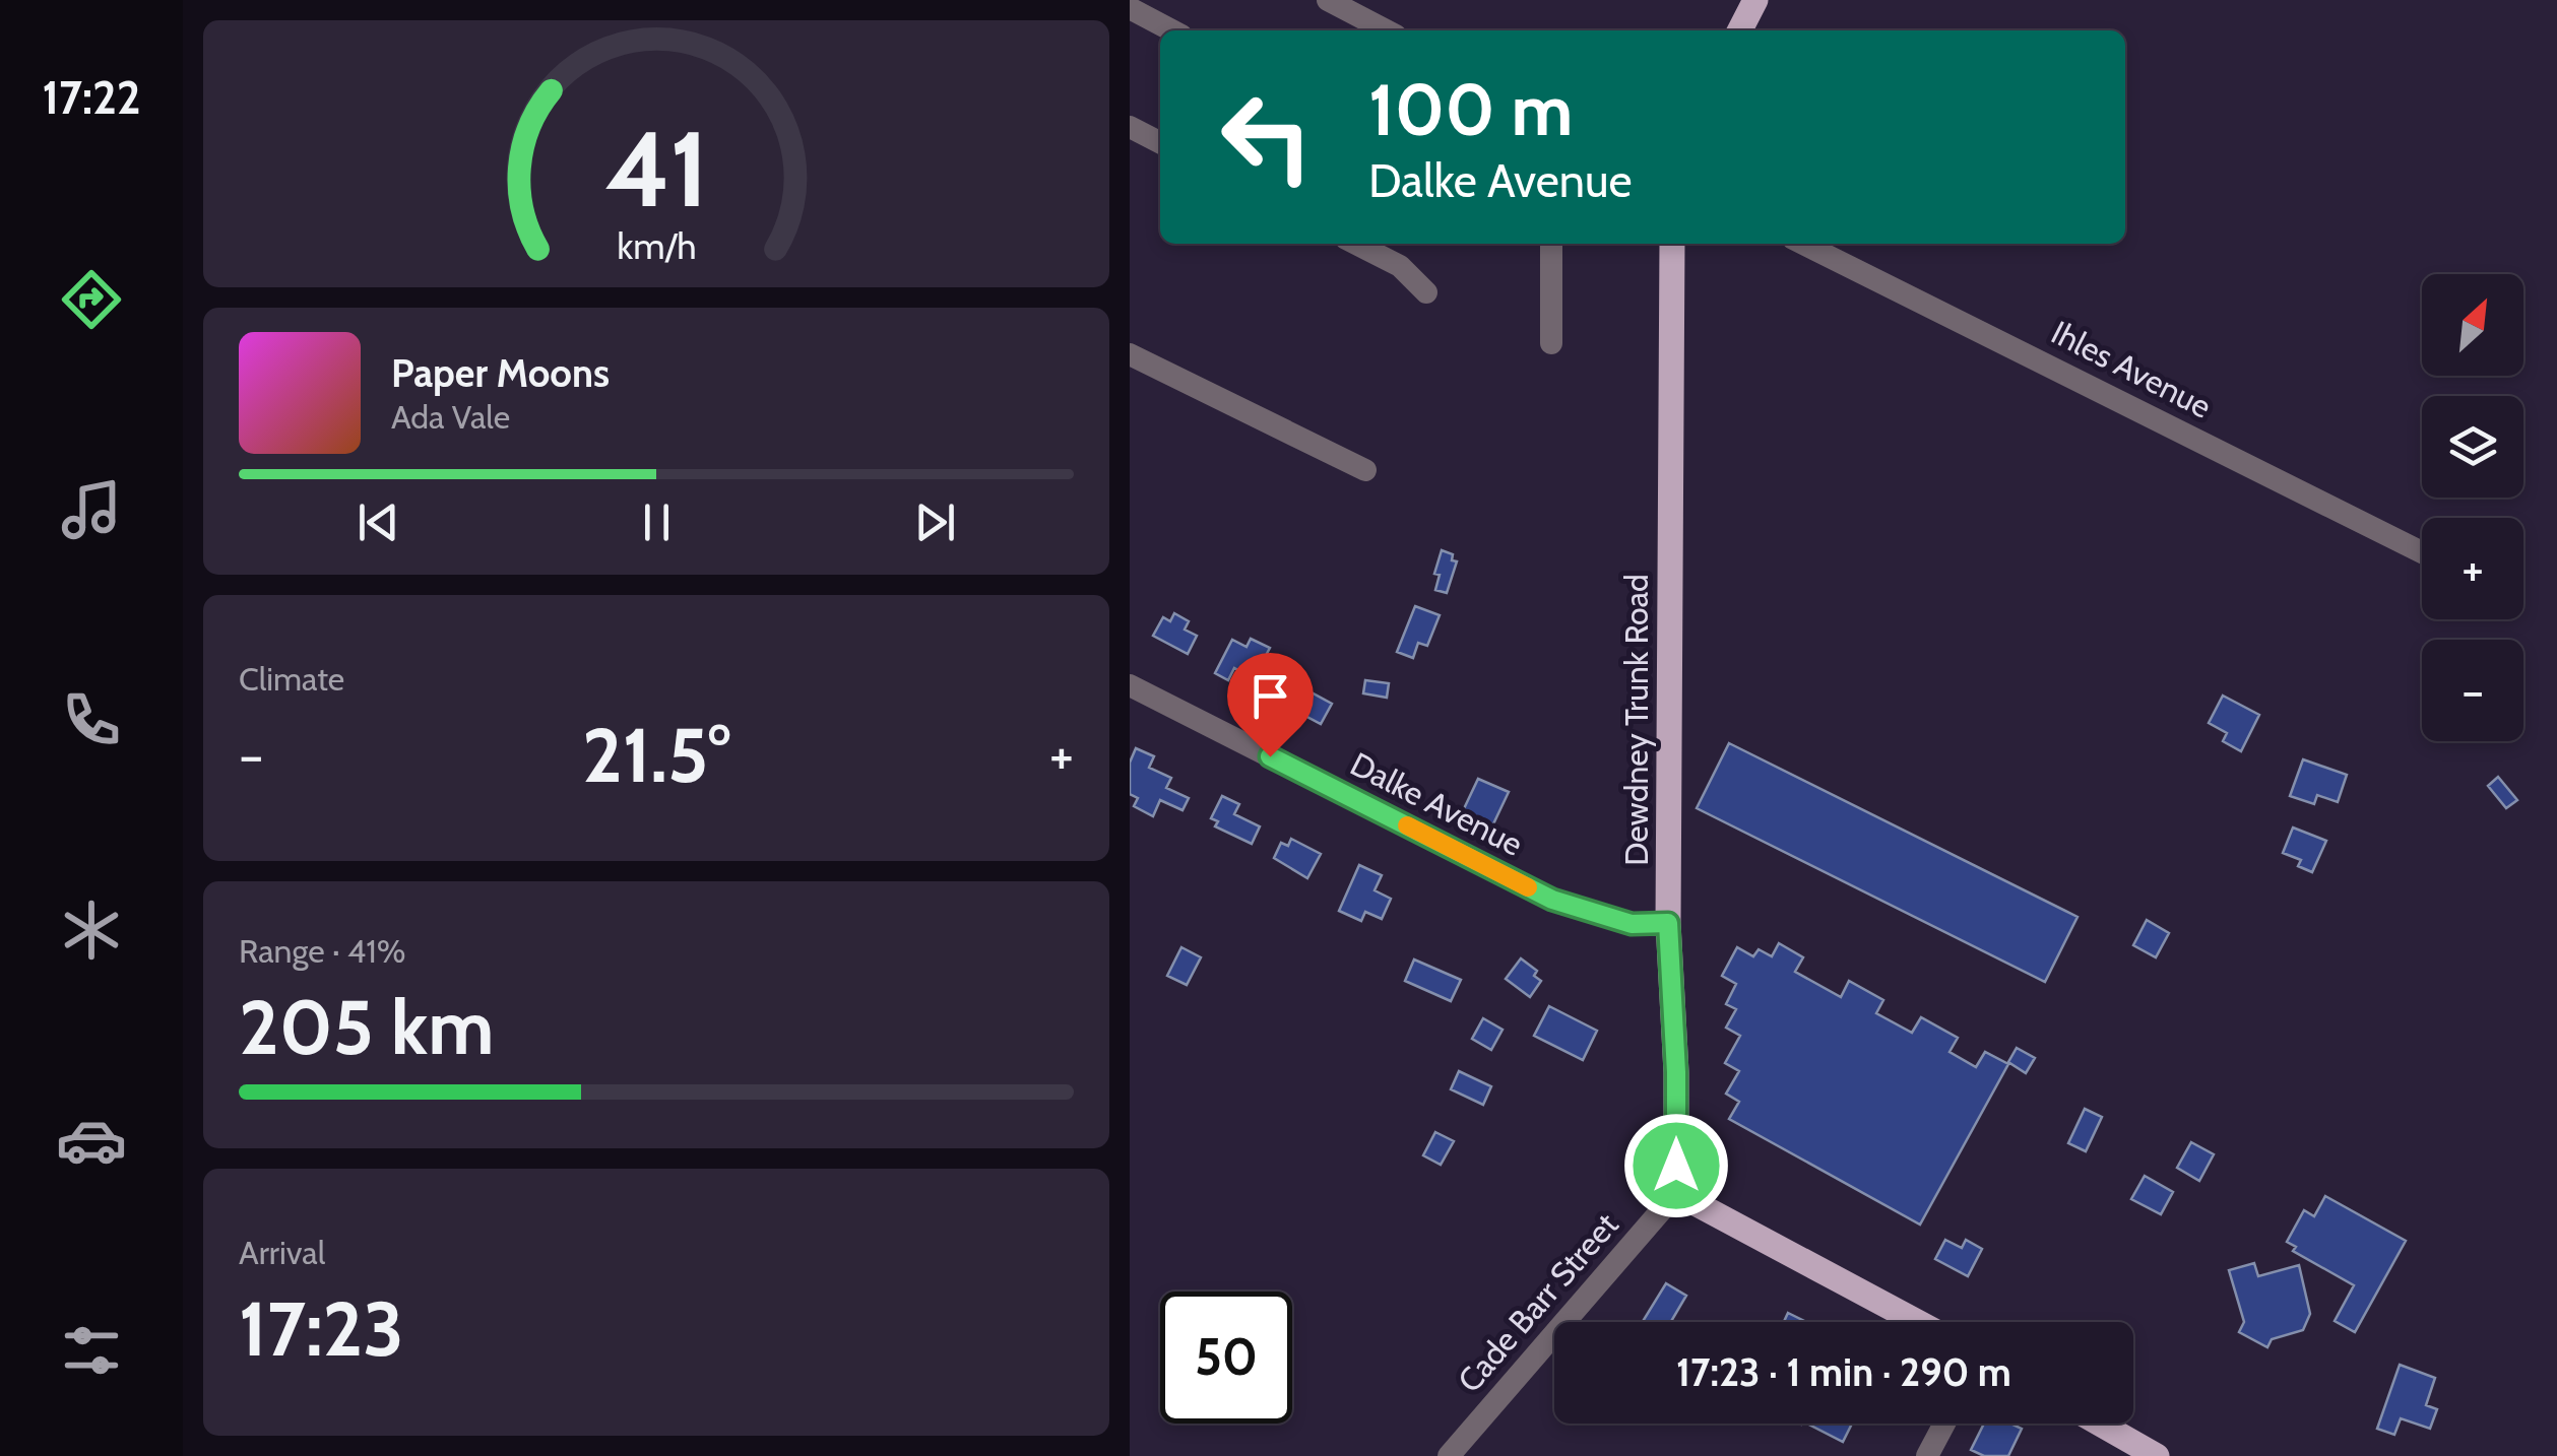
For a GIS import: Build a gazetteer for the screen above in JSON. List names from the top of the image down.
{
  "streets": {
    "main road": ["Dewdney Trunk Road"],
    "street": ["Ihles Avenue", "Dalke Avenue", "Cade Barr Street"]
  },
  "crossings": [
    ["Dewdney Trunk Road", "Dalke Avenue"],
    ["Dewdney Trunk Road", "Cade Barr Street"]
  ],
  "north": "top right",
  "page": {
    "tabs": "17:22",
    "turn": ["100 m", "Dalke Avenue"],
    "map_buttons": ["+", "−"],
    "song": ["Paper Moons", "Ada Vale"],
    "tile": [
      "Climate",
      ["Range · 41%", "205 km"],
      ["Arrival", "17:23"]
    ],
    "heat": ["−", "21.5°", "+"],
    "limit": "50",
    "trip": "17:23 · 1 min · 290 m",
    "gauge": ["41", "km/h"]
  }
}
